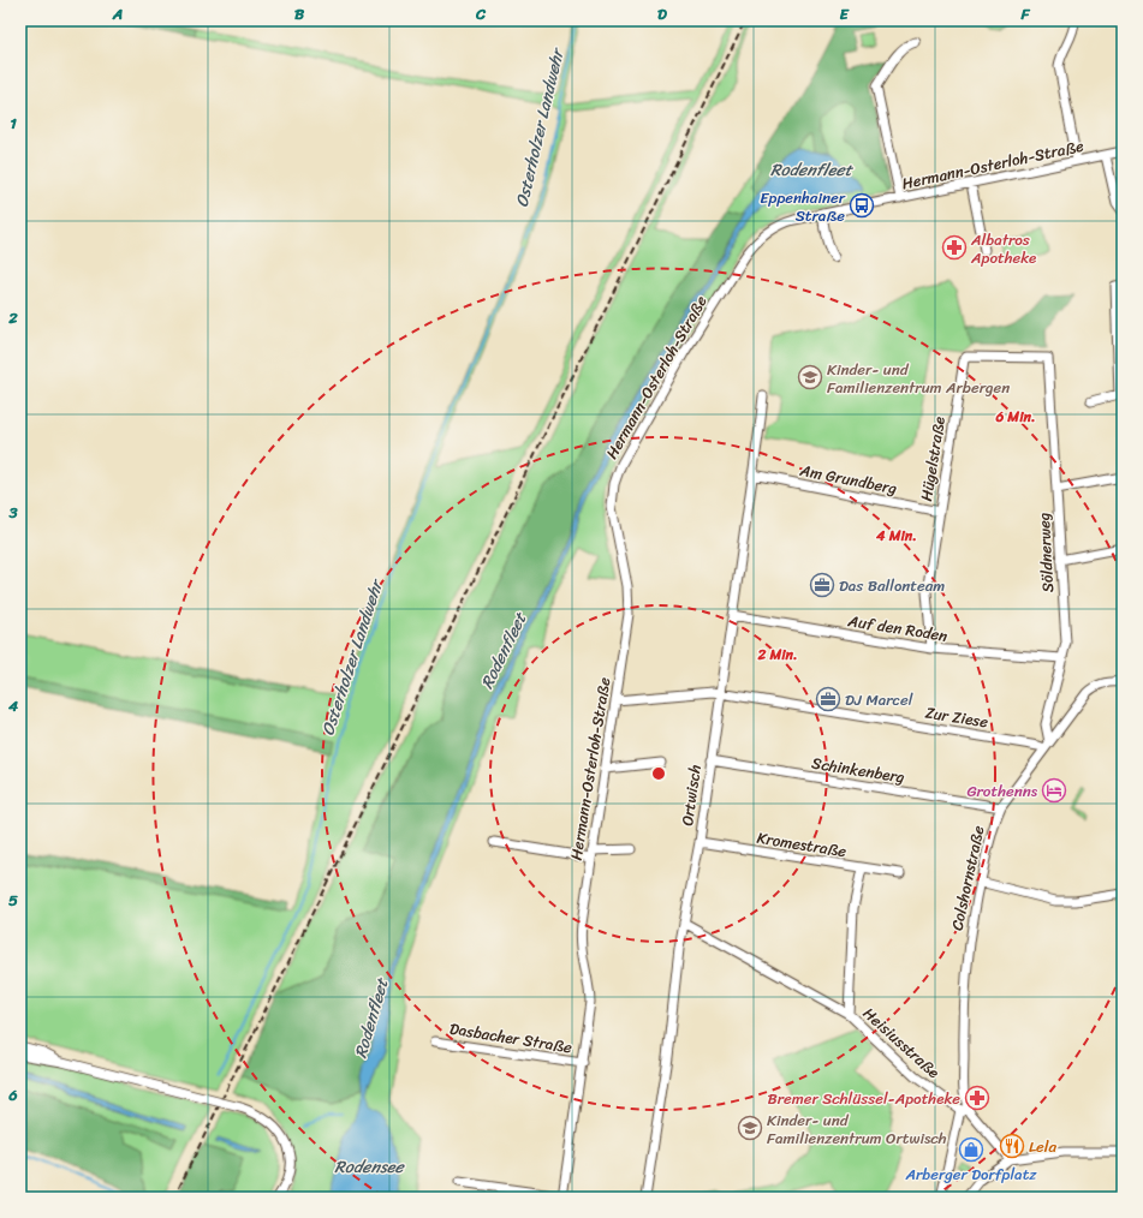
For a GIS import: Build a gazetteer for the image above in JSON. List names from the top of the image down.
{
  "streets": {
    "street": [
      "Hermann-Osterloh-Straße",
      "Hügelstraße",
      "Am Grundberg",
      "Söldnerweg",
      "Auf den Roden",
      "Zur Ziese",
      "Schinkenberg",
      "Ortwisch",
      "Kromestraße",
      "Colshornstraße",
      "Dasbacher Straße",
      "Heisiusstraße"
    ]
  },
  "crossings": [
    ["Hermann-Osterloh-Straße", "Zur Ziese"],
    ["Hermann-Osterloh-Straße", "Dasbacher Straße"],
    ["Hügelstraße", "Am Grundberg"],
    ["Hügelstraße", "Söldnerweg"],
    ["Hügelstraße", "Auf den Roden"],
    ["Am Grundberg", "Ortwisch"],
    ["Söldnerweg", "Auf den Roden"],
    ["Söldnerweg", "Zur Ziese"],
    ["Söldnerweg", "Colshornstraße"],
    ["Auf den Roden", "Ortwisch"],
    ["Zur Ziese", "Ortwisch"],
    ["Zur Ziese", "Colshornstraße"],
    ["Schinkenberg", "Ortwisch"],
    ["Schinkenberg", "Colshornstraße"],
    ["Ortwisch", "Kromestraße"],
    ["Ortwisch", "Heisiusstraße"],
    ["Colshornstraße", "Heisiusstraße"]
  ],
  "water": ["Osterholzer Landwehr", "Rodenfleet", "Rodensee"],
  "places": {
    "bus stop": ["Eppenhainer Straße"],
    "pharmacy": ["Albatros Apotheke", "Bremer Schlüssel-Apotheke"],
    "school or university": ["Kinder- und Familienzentrum Arbergen", "Kinder- und Familienzentrum Ortwisch"],
    "office": ["Das Ballonteam", "DJ Marcel"],
    "hotel": ["Grothenns"],
    "restaurant": ["Lela"],
    "shop": ["Arberger Dorfplatz"]
  },
  "grid": {
    "columns": [
      "A",
      "B",
      "C",
      "D",
      "E",
      "F"
    ],
    "rows": [
      "1",
      "2",
      "3",
      "4",
      "5",
      "6"
    ]
  },
  "rings": ["6 Min.", "4 Min.", "2 Min."]
}
